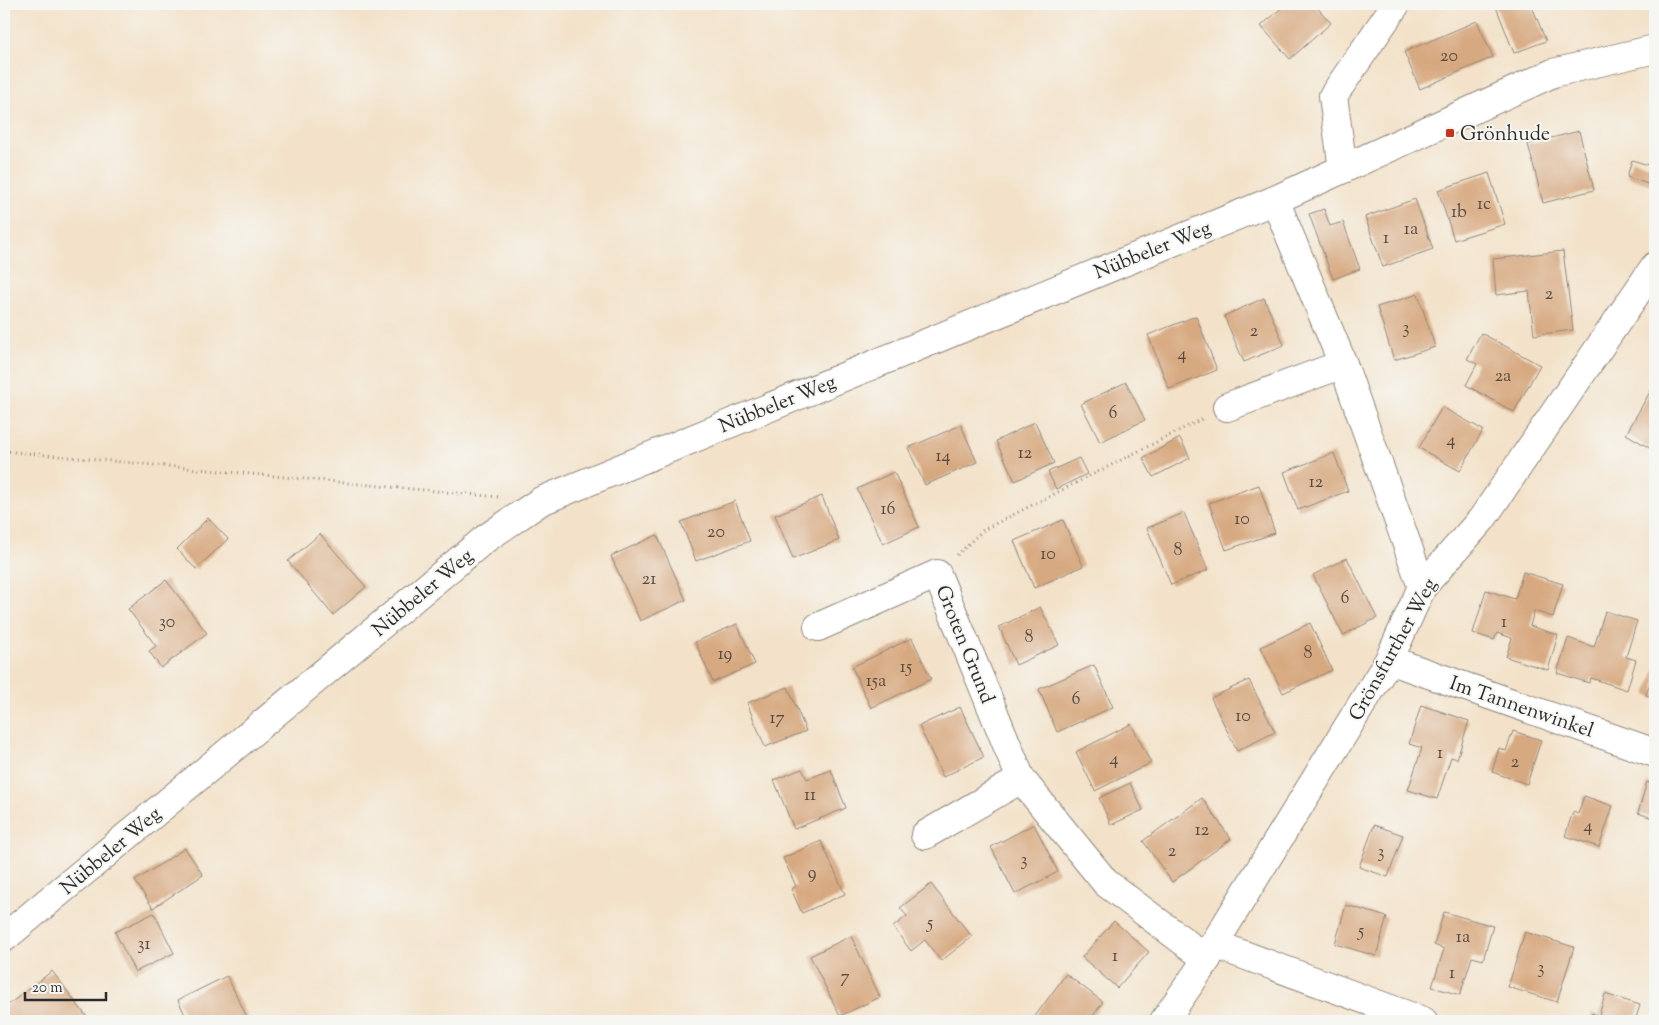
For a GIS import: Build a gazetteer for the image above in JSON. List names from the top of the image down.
{
  "streets": {
    "street": [
      "Nübbeler Weg",
      "Groten Grund",
      "Grönsfurther Weg",
      "Im Tannenwinkel"
    ]
  },
  "crossings": [
    ["Groten Grund", "Grönsfurther Weg"],
    ["Grönsfurther Weg", "Im Tannenwinkel"]
  ],
  "places": {
    "transit": ["Grönhude"]
  },
  "house_numbers": [
    "20",
    "1c",
    "1b",
    "1a",
    "1",
    "2",
    "3",
    "2",
    "4",
    "2a",
    "6",
    "4",
    "12",
    "14",
    "12",
    "16",
    "10",
    "20",
    "8",
    "10",
    "21",
    "6",
    "30",
    "1",
    "8",
    "8",
    "19",
    "15",
    "15a",
    "6",
    "10",
    "17",
    "1",
    "4",
    "2",
    "11",
    "4",
    "12",
    "2",
    "3",
    "3",
    "9",
    "5",
    "5",
    "1a",
    "31",
    "1",
    "3",
    "1",
    "7"
  ],
  "scale_bar": "20 m"
}
